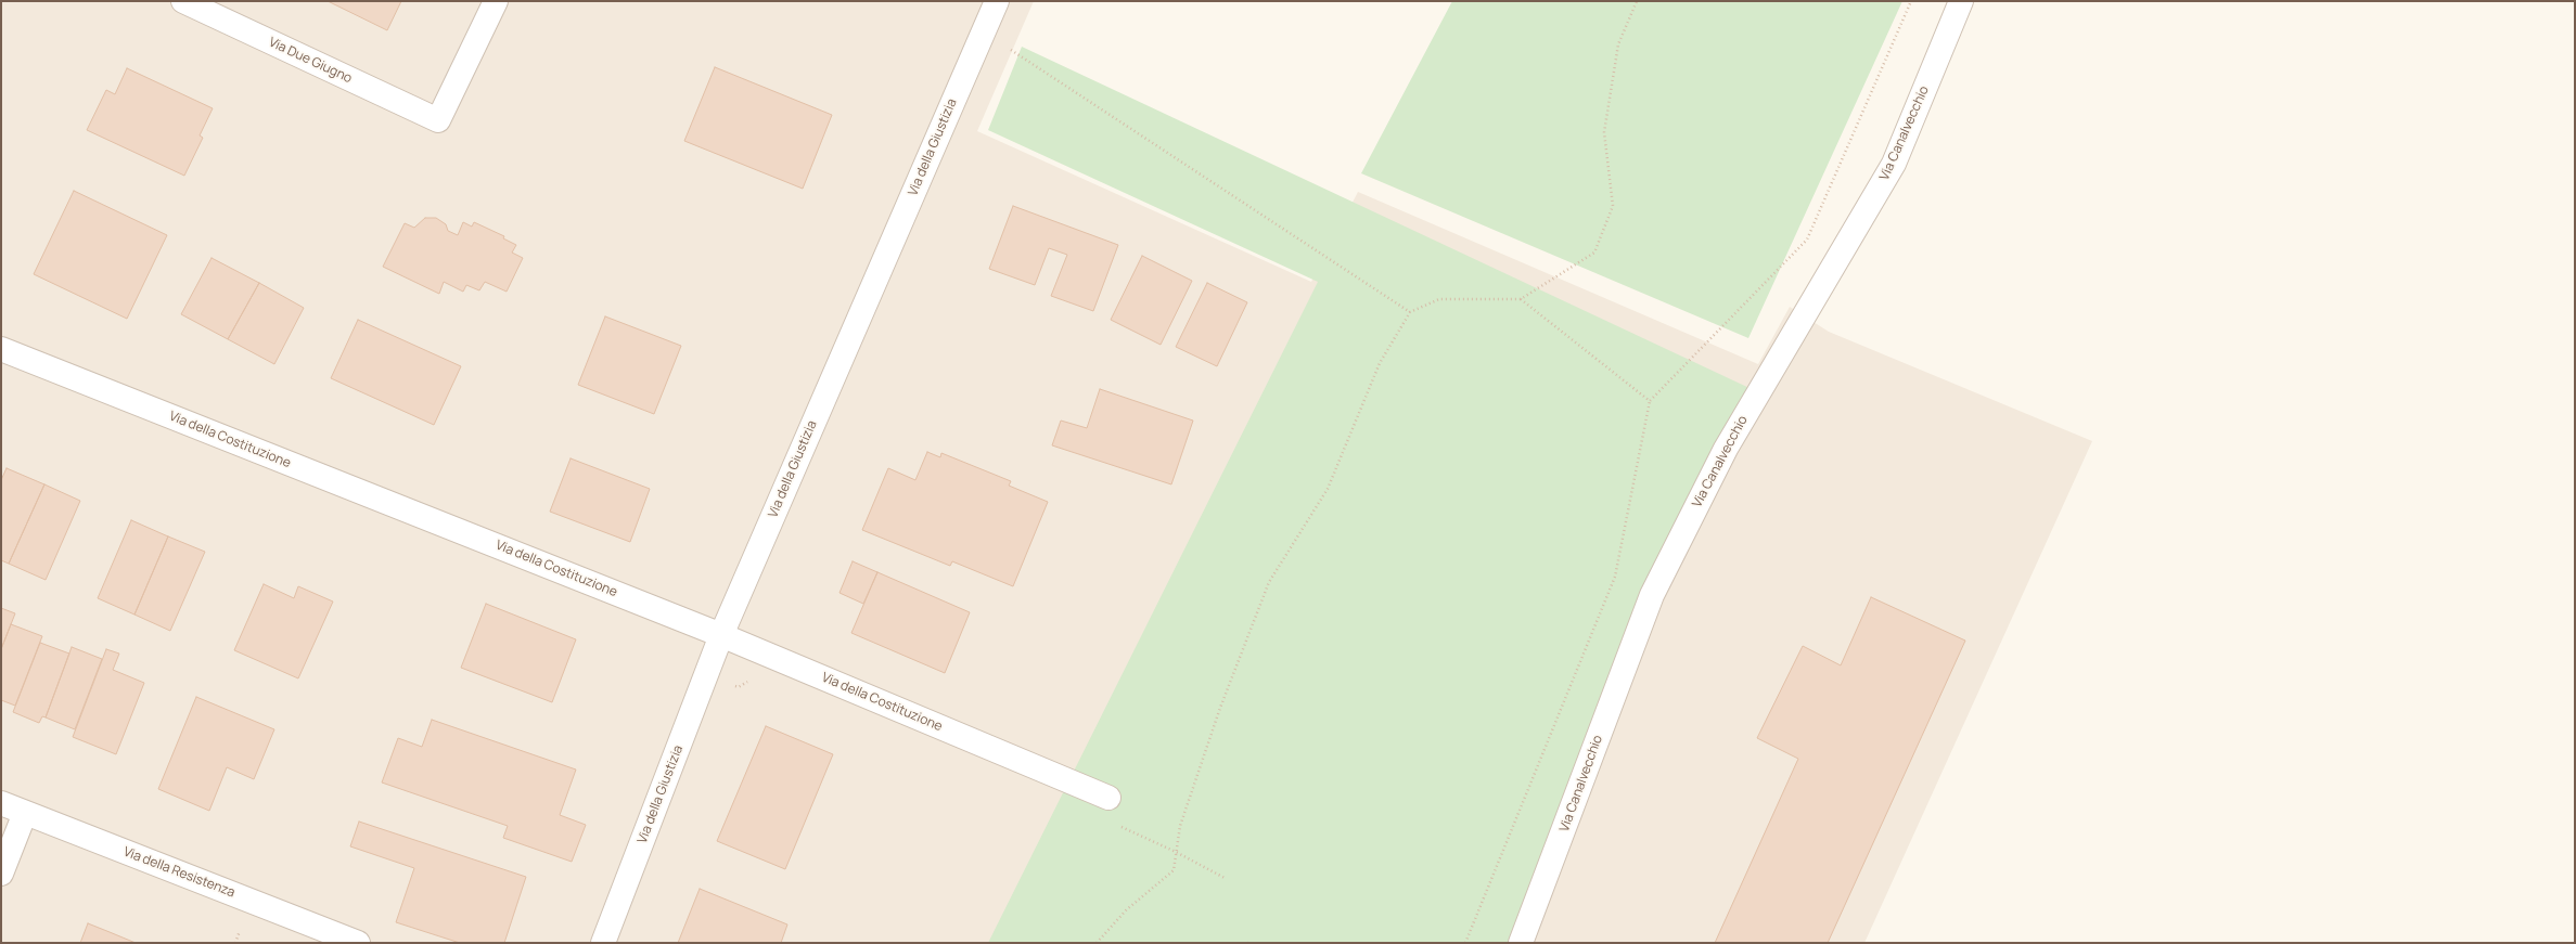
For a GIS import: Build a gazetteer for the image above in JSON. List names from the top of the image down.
{
  "streets": {
    "street": [
      "Via Due Giugno",
      "Via Canalvecchio",
      "Via della Giustizia",
      "Via della Costituzione",
      "Via della Resistenza"
    ]
  },
  "crossings": [
    ["Via della Giustizia", "Via della Costituzione"]
  ]
}
